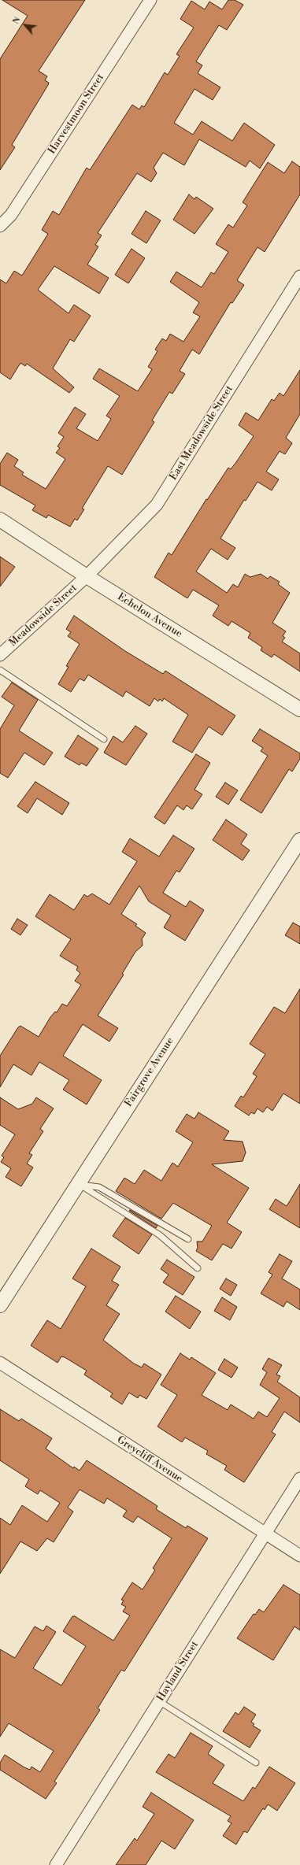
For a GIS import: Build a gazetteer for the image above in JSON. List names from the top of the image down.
{
  "streets": {
    "street": [
      "Harvestmoon Street",
      "East Meadowside Street",
      "Meadowside Street",
      "Echelon Avenue",
      "Fairgrove Avenue",
      "Greycliff Avenue",
      "Hayland Street"
    ]
  },
  "crossings": [
    ["East Meadowside Street", "Meadowside Street"],
    ["East Meadowside Street", "Echelon Avenue"],
    ["Meadowside Street", "Echelon Avenue"],
    ["Greycliff Avenue", "Hayland Street"]
  ],
  "north": "top left"
}
